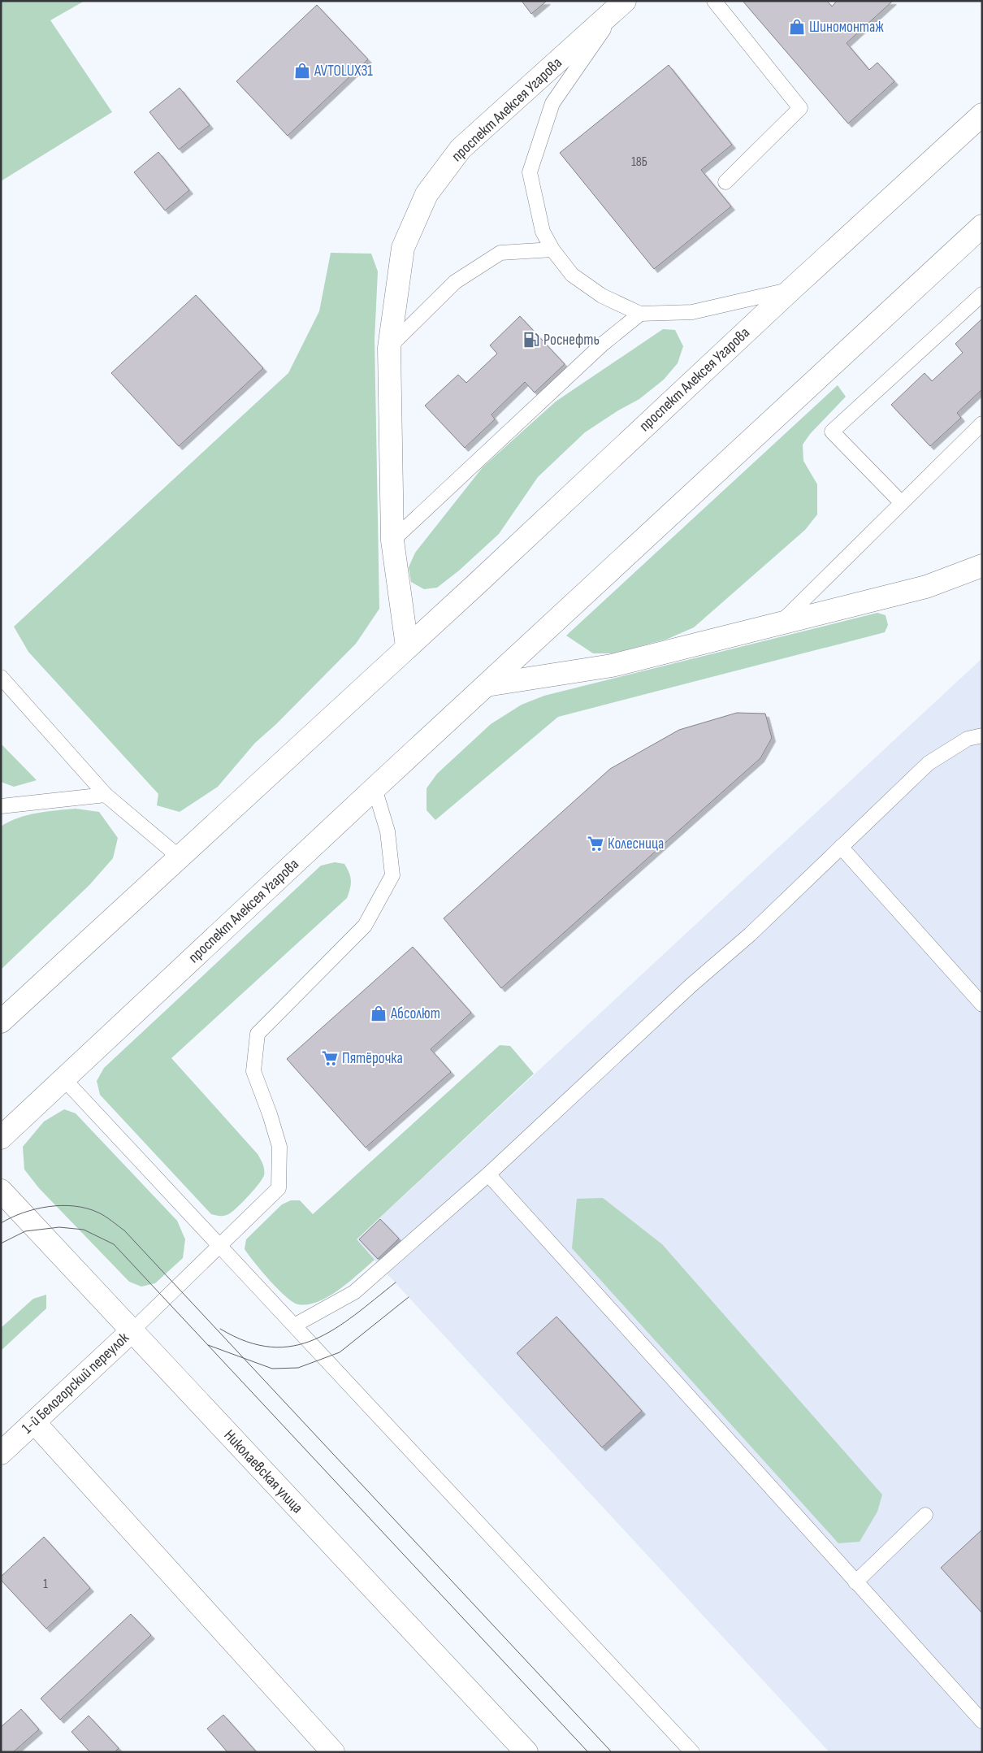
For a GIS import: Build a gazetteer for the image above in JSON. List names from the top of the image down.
{
  "streets": {
    "main road": ["проспект Алексея Угарова", "1-й Белогорский переулок", "Николаевская улица"]
  },
  "crossings": [
    ["1-й Белогорский переулок", "Николаевская улица"]
  ],
  "places": {
    "shop": ["Шиномонтаж", "AVTOLUX31", "Абсолют"],
    "fuel station": ["Роснефть"],
    "supermarket": ["Колесница", "Пятёрочка"]
  },
  "house_numbers": ["18Б", "1"]
}
